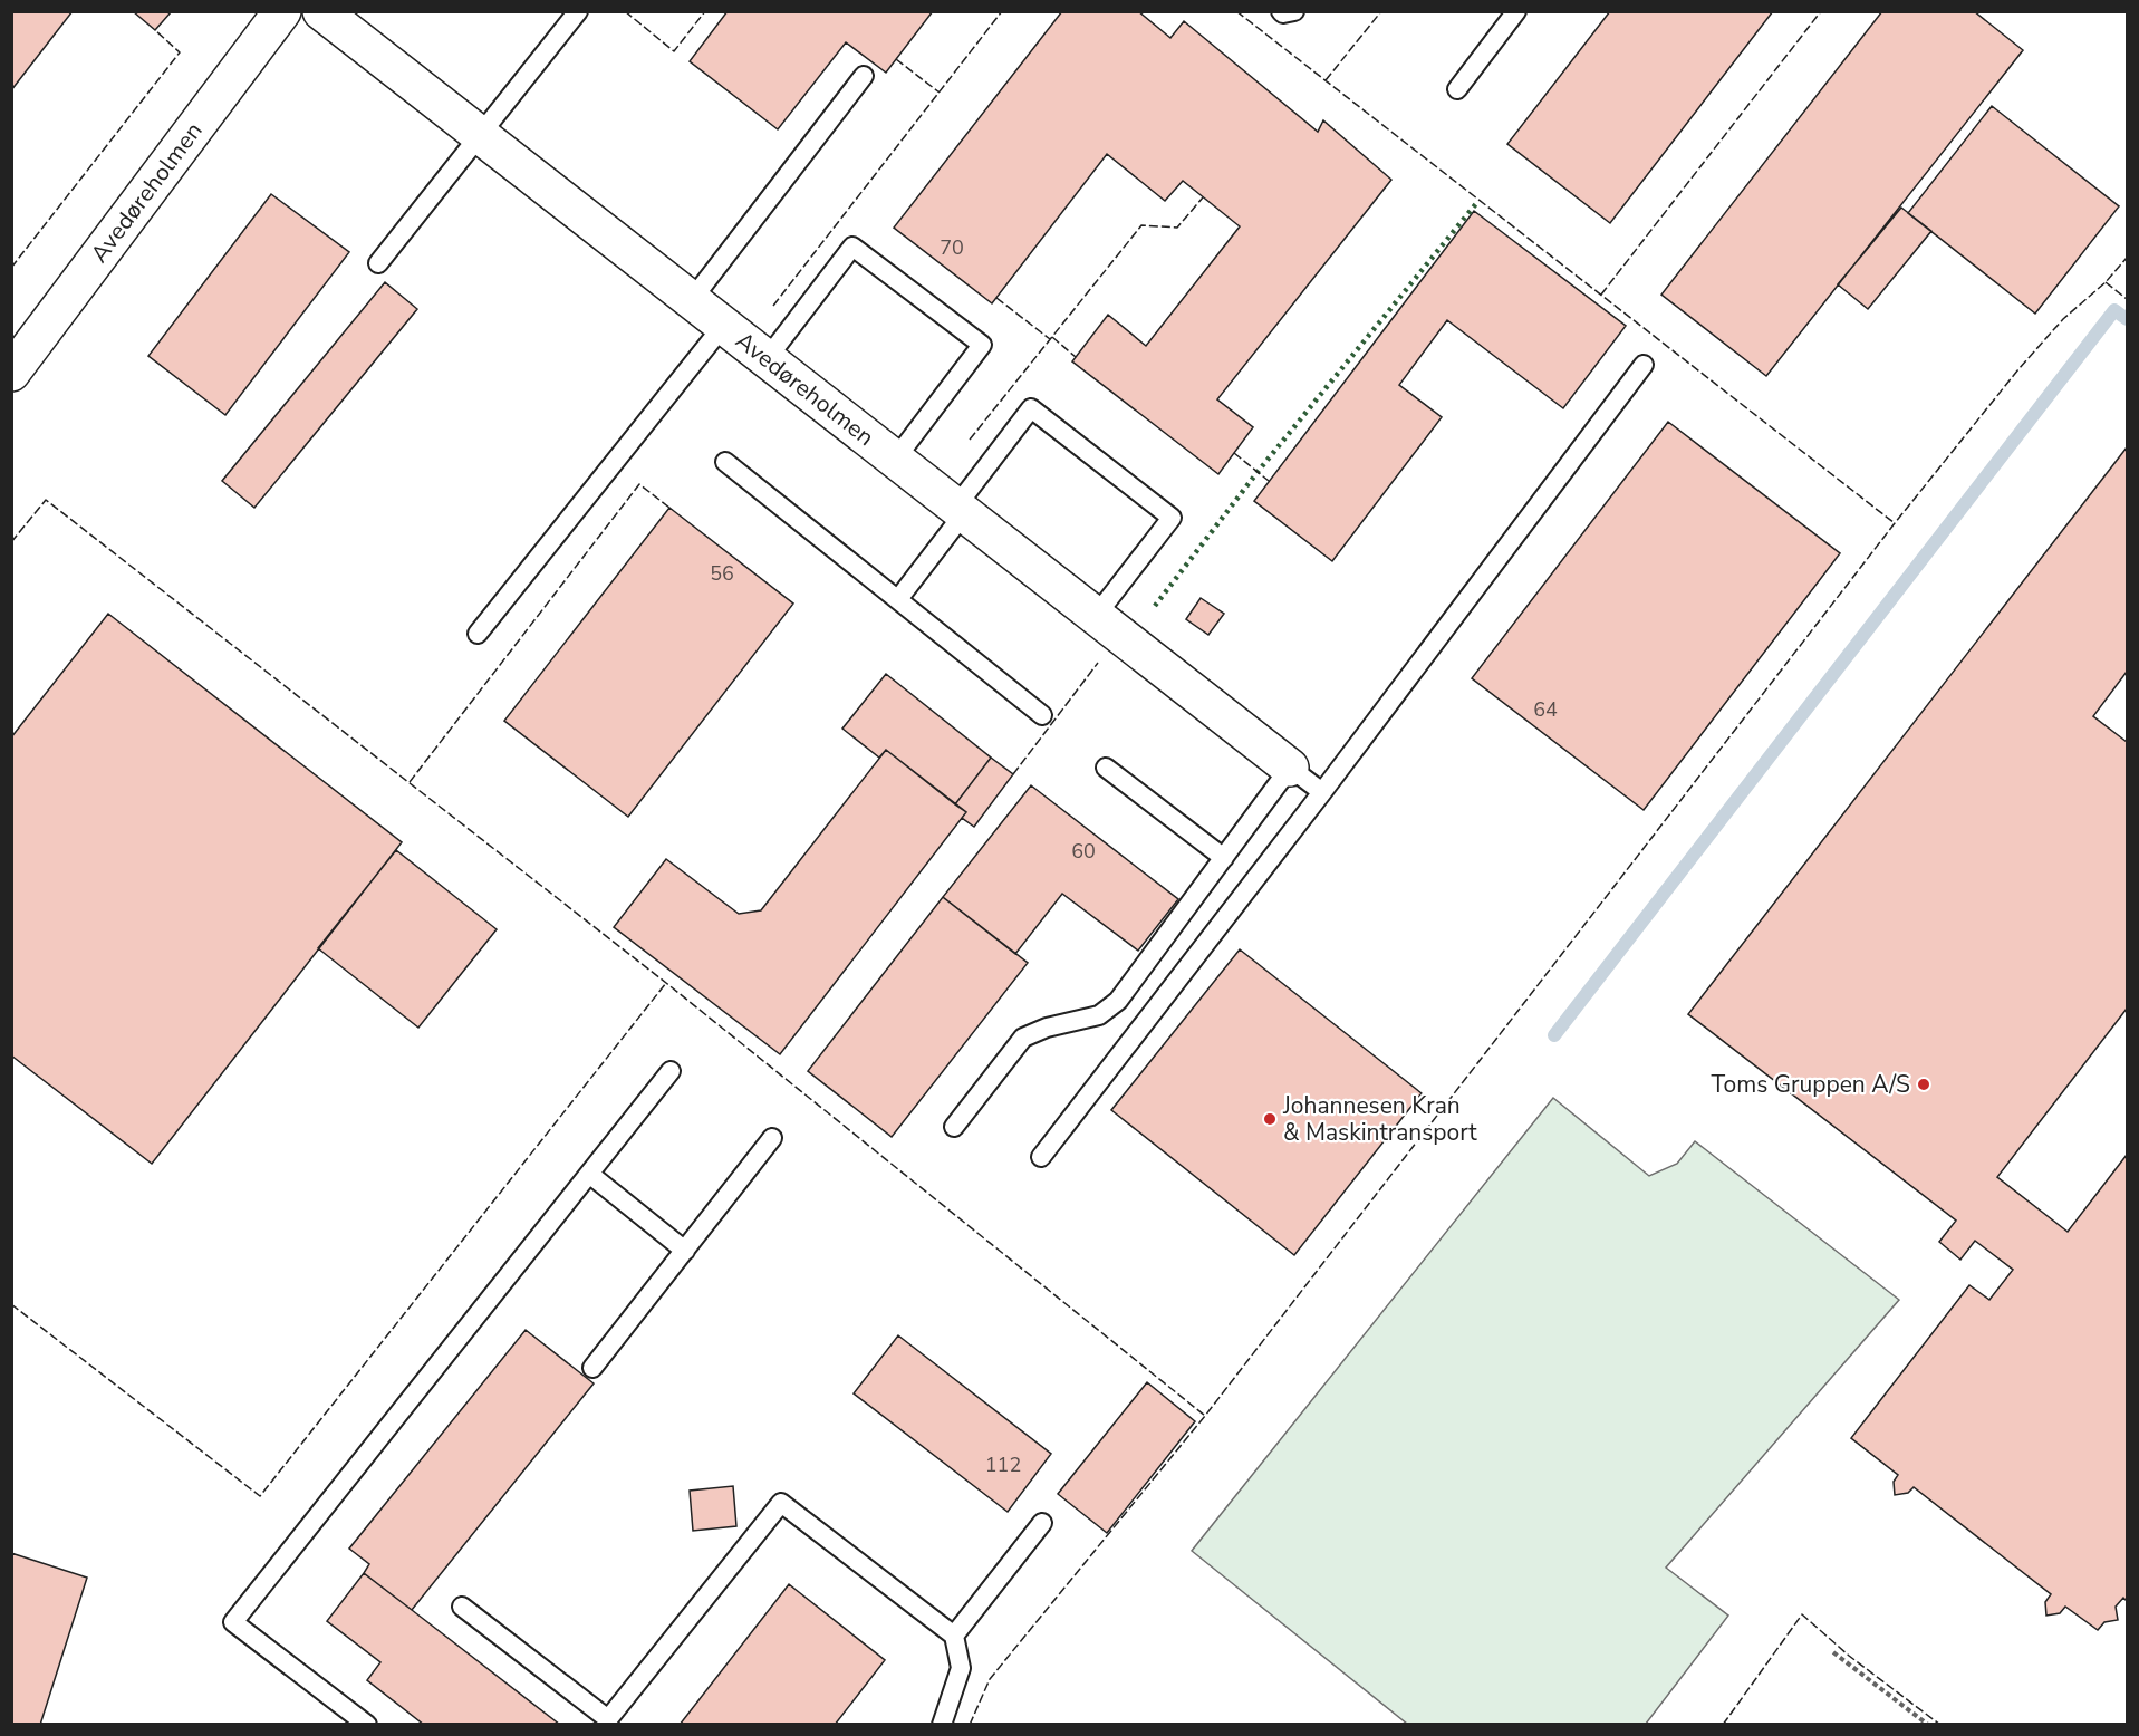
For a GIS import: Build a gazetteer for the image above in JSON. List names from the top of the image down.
{
  "streets": {
    "street": ["Avedøreholmen"]
  },
  "places": ["Toms Gruppen A/S", "Johannesen Kran & Maskintransport"],
  "house_numbers": [
    "70",
    "56",
    "64",
    "60",
    "112"
  ]
}
